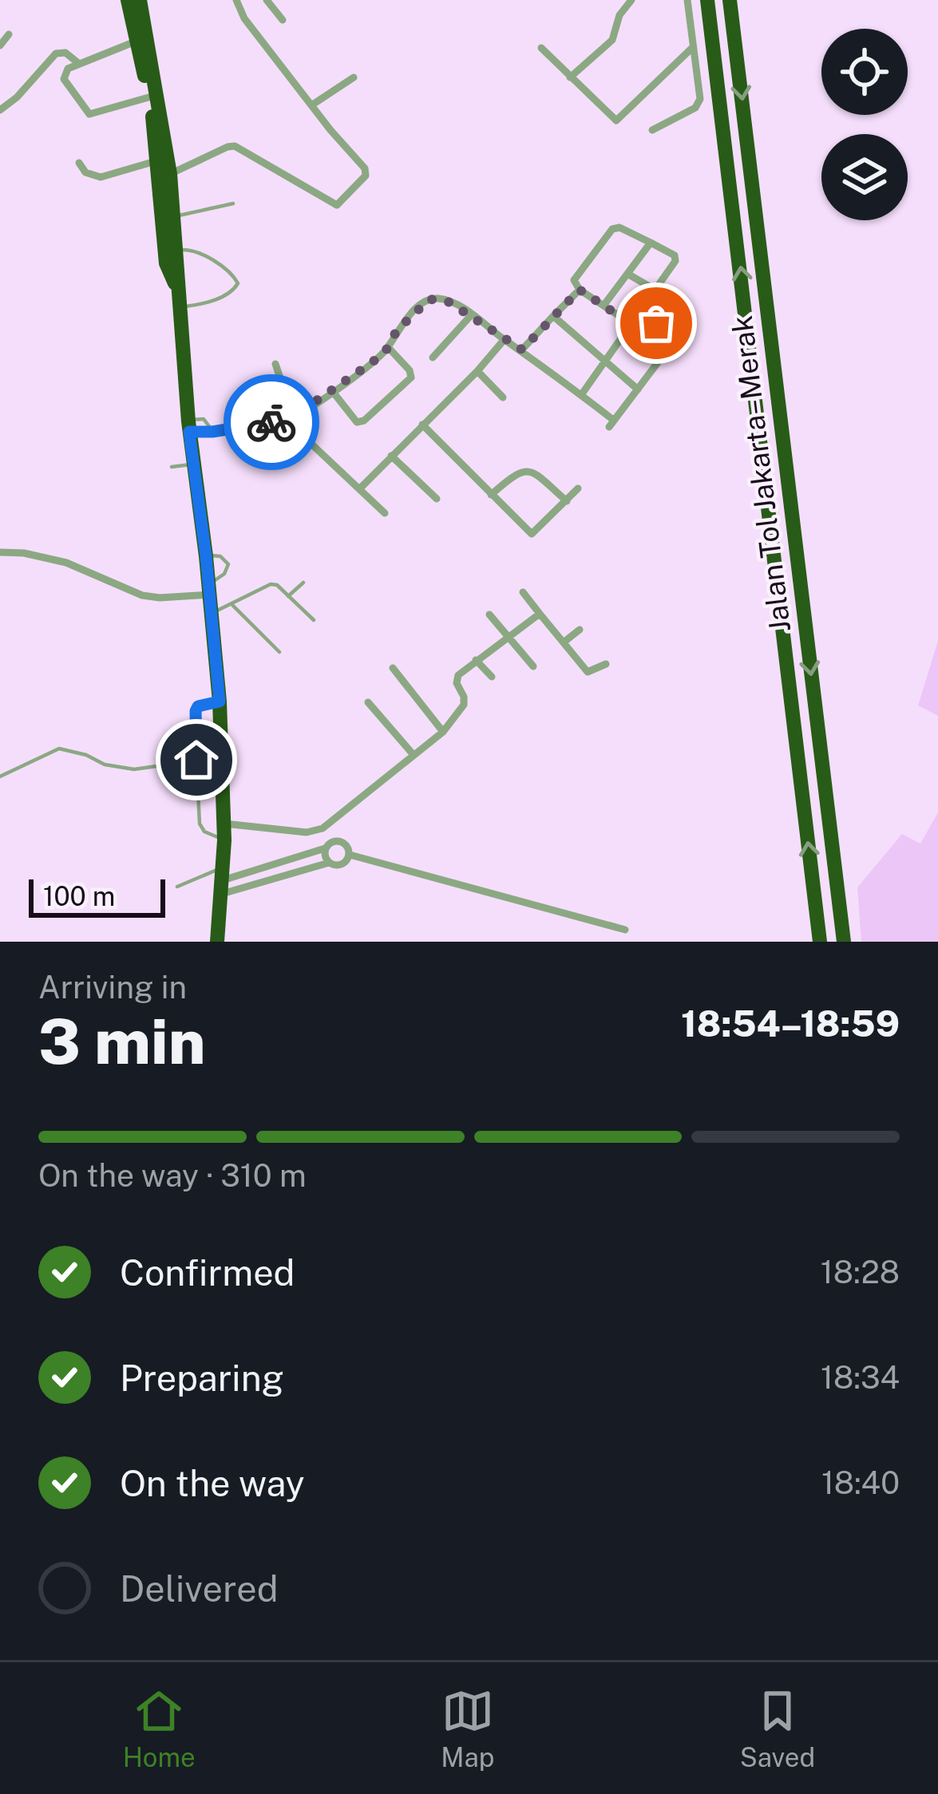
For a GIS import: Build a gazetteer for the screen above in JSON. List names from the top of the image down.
{
  "streets": {
    "highway": ["Jalan Tol Jakarta–Merak"]
  },
  "scale_bar": "100 m",
  "page": {
    "scale": "100 m",
    "heading": ["3 min", "Arriving in", "18:54–18:59"],
    "bar": "On the way · 310 m",
    "list": [
      ["Confirmed", "18:28"],
      ["Preparing", "18:34"],
      ["On the way", "18:40"],
      "Delivered"
    ],
    "tabs": ["Home", "Map", "Saved"]
  }
}
